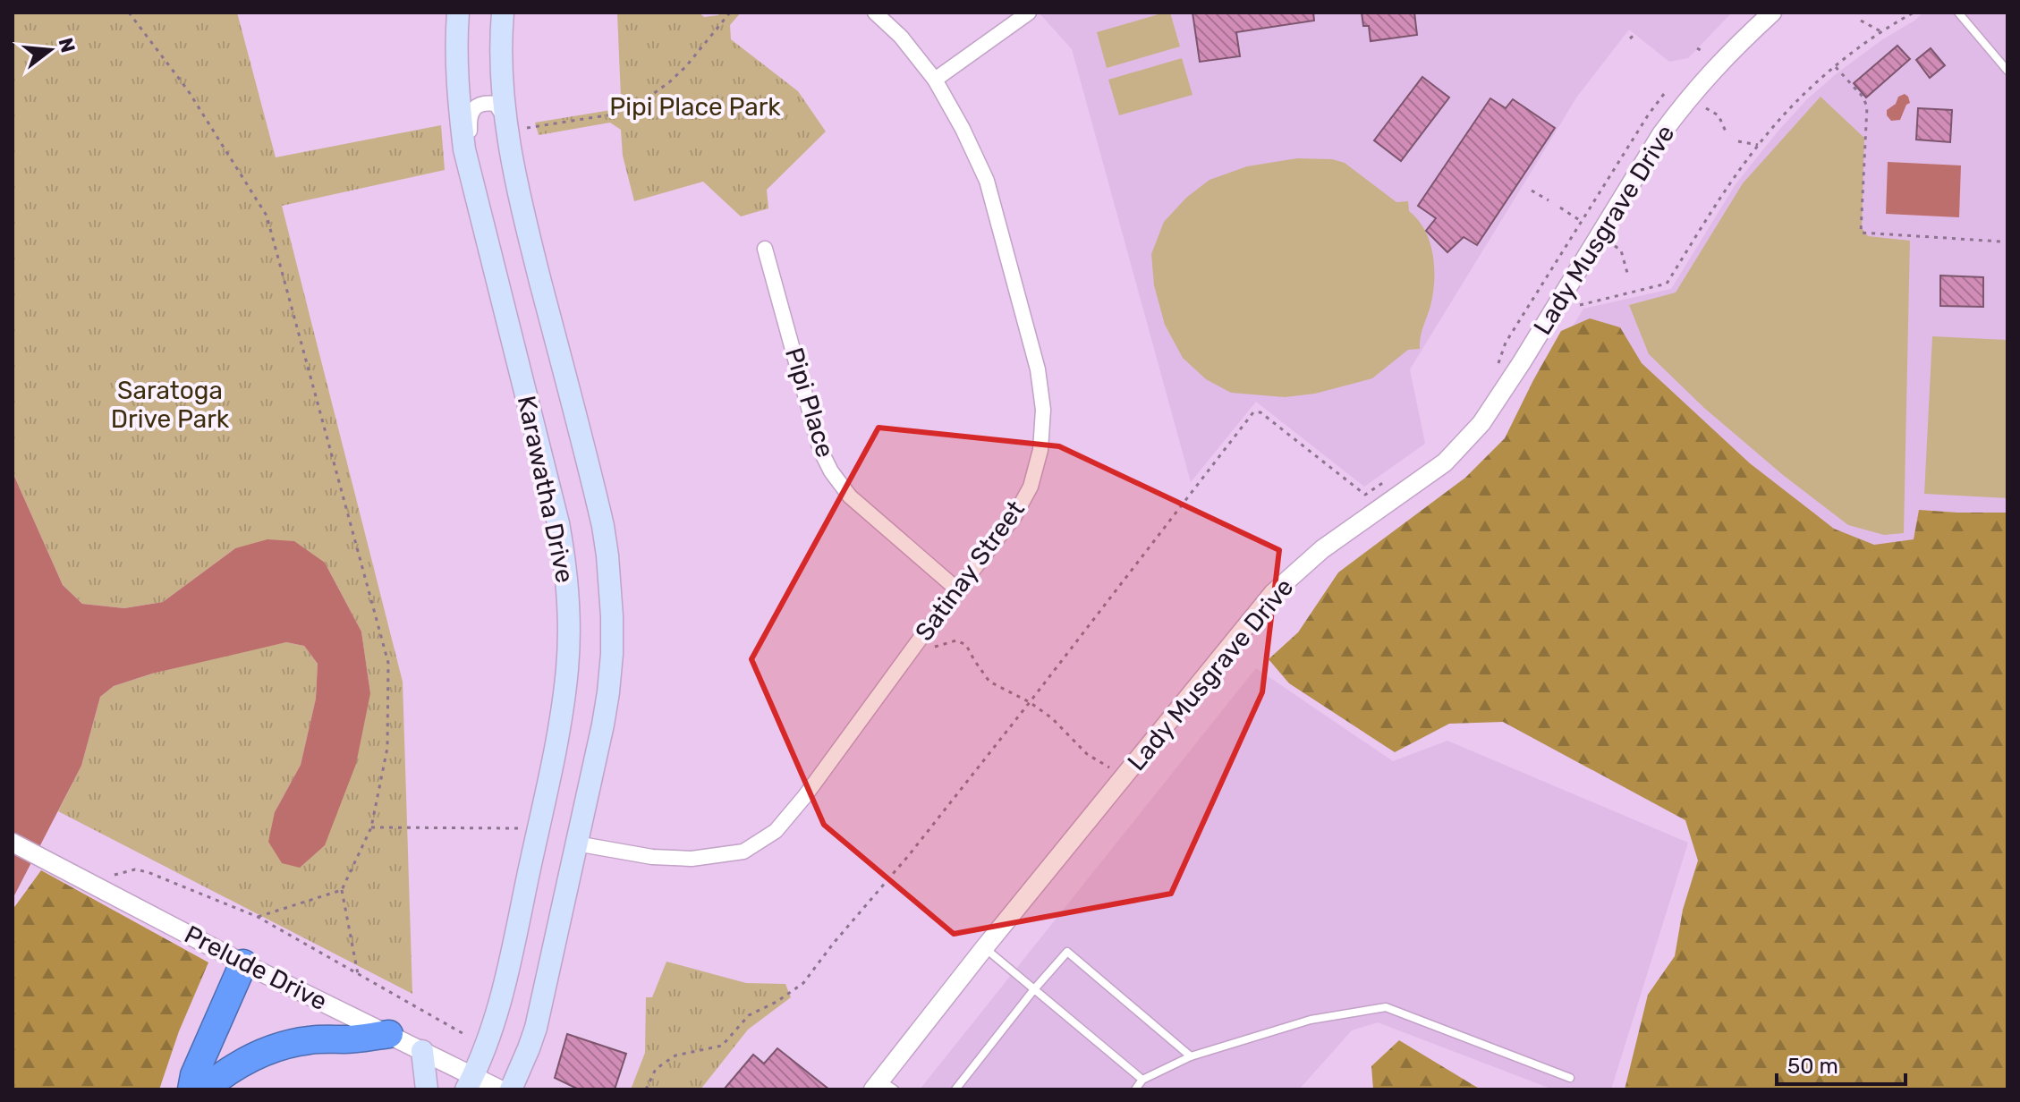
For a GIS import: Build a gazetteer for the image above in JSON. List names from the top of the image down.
{
  "streets": {
    "main road": ["Karawatha Drive"],
    "street": [
      "Lady Musgrave Drive",
      "Pipi Place",
      "Satinay Street",
      "Prelude Drive"
    ]
  },
  "crossings": [
    ["Pipi Place", "Satinay Street"],
    ["Karawatha Drive", "Satinay Street"],
    ["Karawatha Drive", "Prelude Drive"]
  ],
  "parks": ["Pipi Place Park", "Saratoga Drive Park"],
  "scale_bar": "50 m",
  "north": "right"
}
